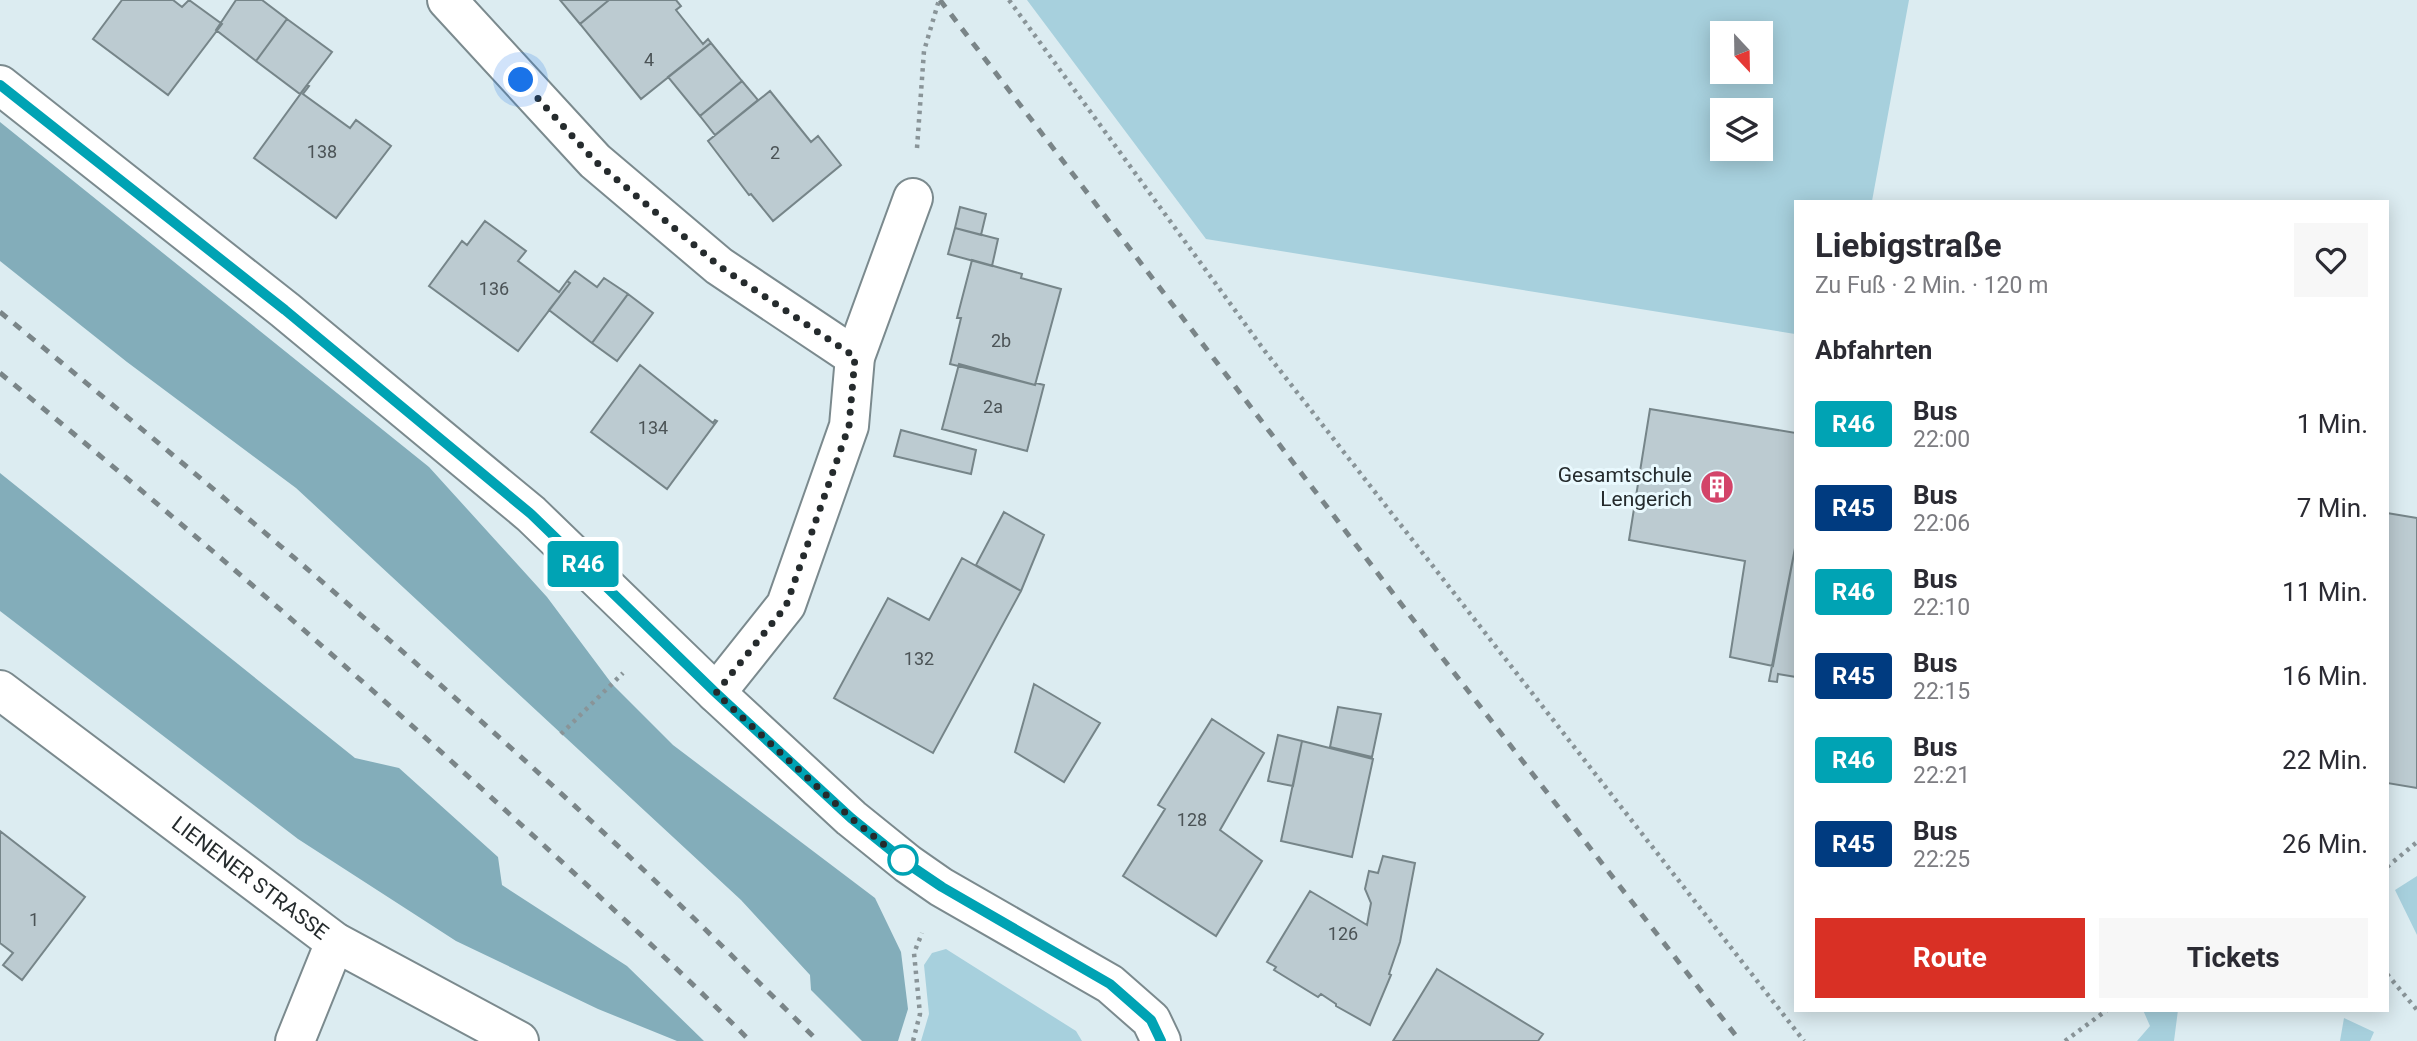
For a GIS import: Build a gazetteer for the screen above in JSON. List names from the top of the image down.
{
  "streets": {
    "street": ["LIENENER STRASSE"]
  },
  "places": {
    "building": ["Gesamtschule Lengerich"]
  },
  "lines": ["bus line R46"],
  "house_numbers": [
    "4",
    "138",
    "2",
    "136",
    "2b",
    "2a",
    "134",
    "132",
    "128",
    "1",
    "126"
  ],
  "north": "bottom",
  "page": {
    "on_map": "R46",
    "heading": [
      ["Liebigstraße", "Zu Fuß · 2 Min. · 120 m"],
      "Abfahrten"
    ],
    "list": [
      {
        "mark": "R46",
        "name": "Bus",
        "note": "22:00",
        "value": "1 Min."
      },
      {
        "mark": "R45",
        "name": "Bus",
        "note": "22:06",
        "value": "7 Min."
      },
      {
        "mark": "R46",
        "name": "Bus",
        "note": "22:10",
        "value": "11 Min."
      },
      {
        "mark": "R45",
        "name": "Bus",
        "note": "22:15",
        "value": "16 Min."
      },
      {
        "mark": "R46",
        "name": "Bus",
        "note": "22:21",
        "value": "22 Min."
      },
      {
        "mark": "R45",
        "name": "Bus",
        "note": "22:25",
        "value": "26 Min."
      }
    ],
    "buttons": ["Route", "Tickets"]
  }
}
